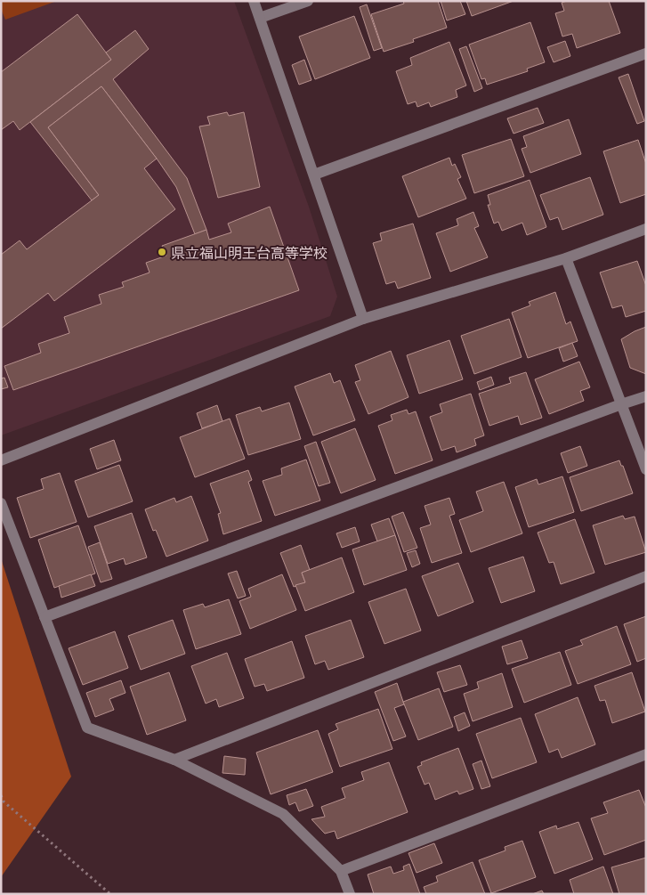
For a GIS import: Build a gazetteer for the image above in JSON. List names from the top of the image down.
{
  "places": ["県立福山明王台高等学校"]
}
